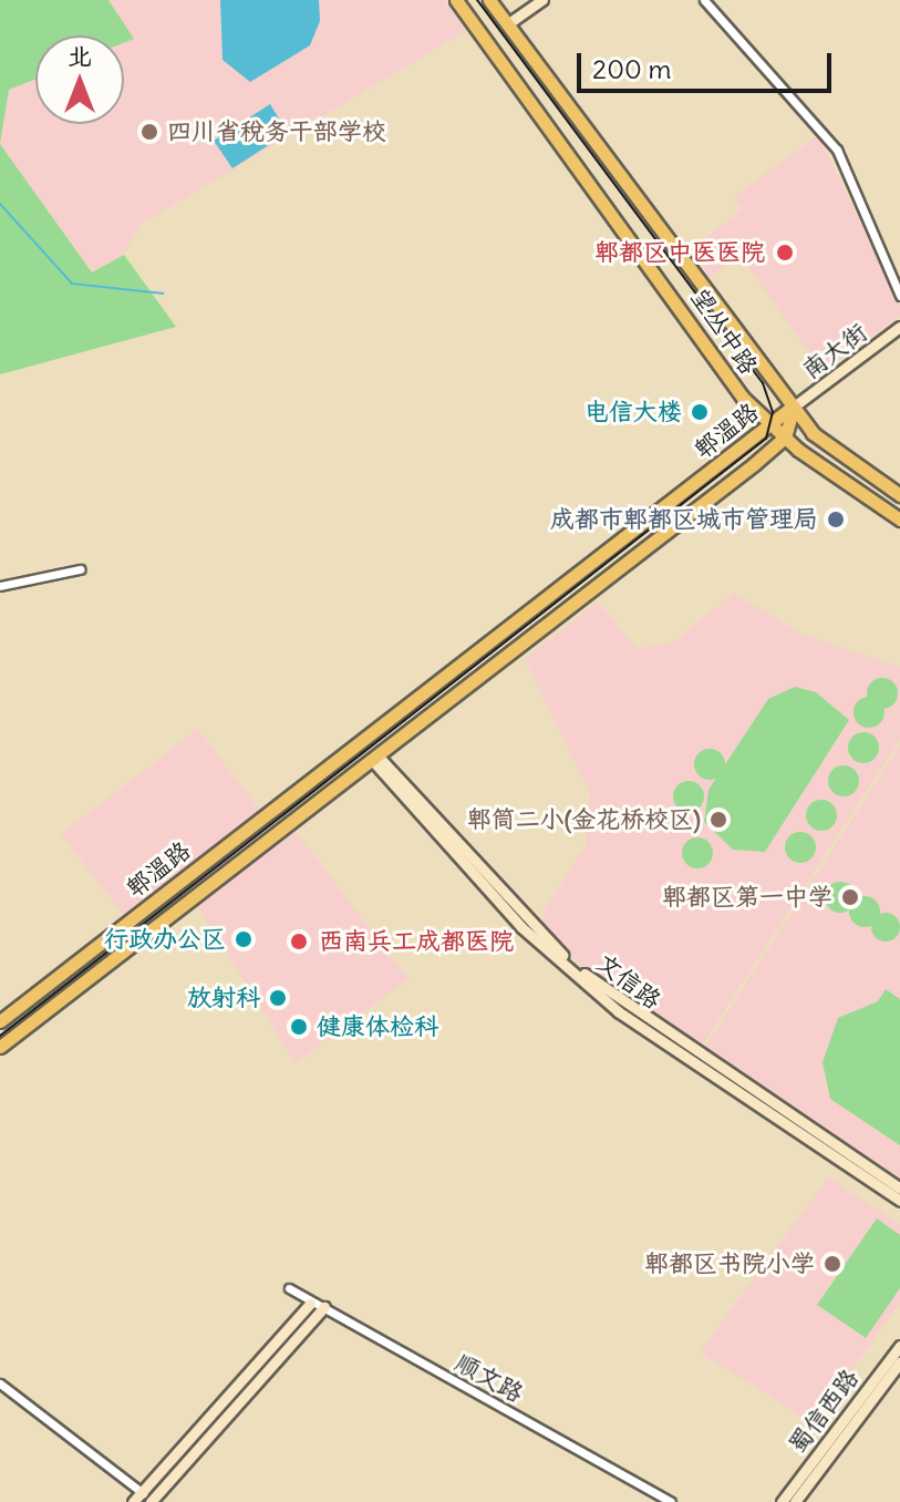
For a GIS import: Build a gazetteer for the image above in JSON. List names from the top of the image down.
{
  "streets": {
    "main road": [
      "望丛中路",
      "南大街",
      "郫温路",
      "文信路",
      "蜀信西路"
    ],
    "street": ["顺文路"]
  },
  "crossings": [
    ["望丛中路", "南大街"],
    ["望丛中路", "郫温路"],
    ["南大街", "郫温路"],
    ["郫温路", "文信路"]
  ],
  "places": [
    "四川省税务干部学校",
    "郫都区中医医院",
    "电信大楼",
    "成都市郫都区城市管理局",
    "郫筒二小(金花桥校区)",
    "郫都区第一中学",
    "行政办公区",
    "西南兵工成都医院",
    "放射科",
    "健康体检科",
    "郫都区书院小学"
  ],
  "scale_bar": "200 m",
  "north": "top"
}
